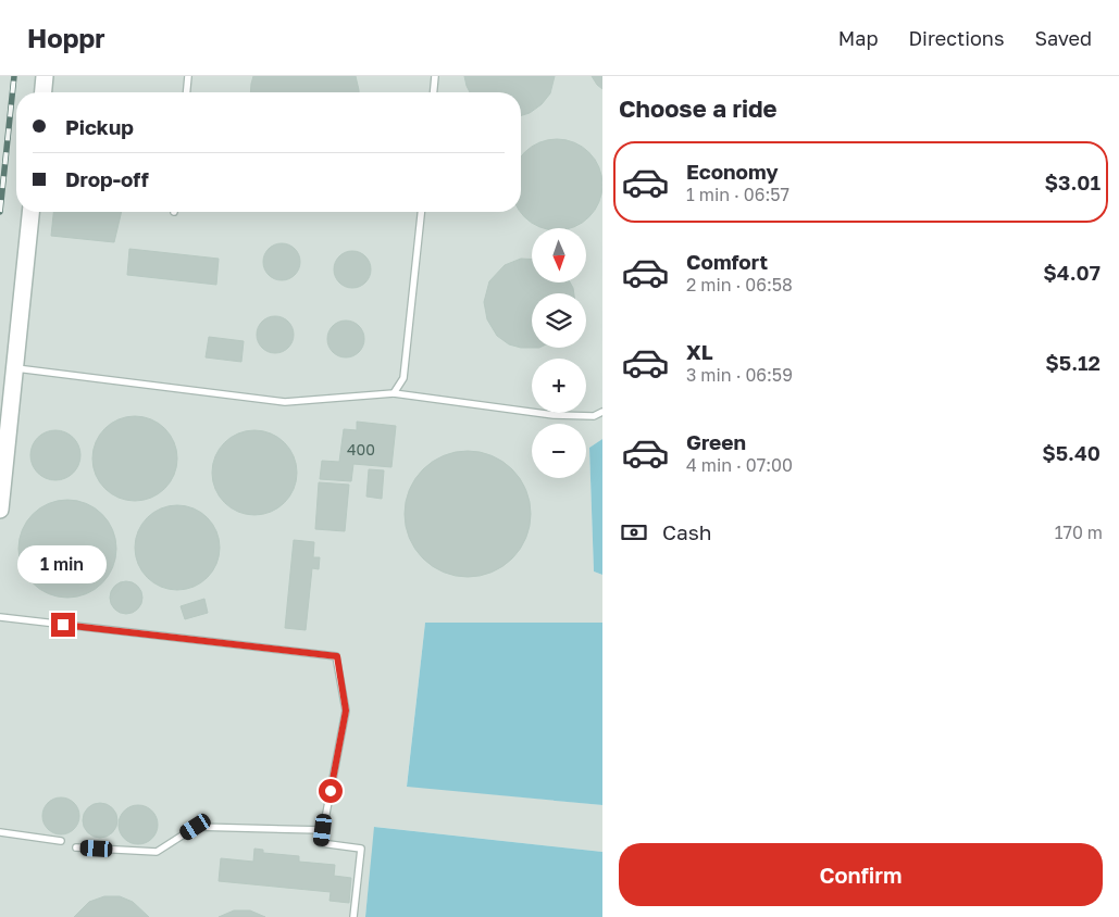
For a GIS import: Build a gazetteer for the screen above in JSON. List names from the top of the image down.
{
  "house_numbers": ["400"],
  "north": "bottom",
  "page": {
    "header": "Hoppr",
    "nav": ["Map", "Directions", "Saved"],
    "heading": "Choose a ride",
    "banner": ["Pickup", "Drop-off"],
    "list": [
      {
        "name": "Economy",
        "note": "1 min · 06:57",
        "value": "$3.01"
      },
      {
        "name": "Comfort",
        "note": "2 min · 06:58",
        "value": "$4.07"
      },
      {
        "name": "XL",
        "note": "3 min · 06:59",
        "value": "$5.12"
      },
      {
        "name": "Green",
        "note": "4 min · 07:00",
        "value": "$5.40"
      }
    ],
    "map_buttons": ["+", "−"],
    "pay": ["Cash", "170 m"],
    "bubble": "1 min",
    "buttons": "Confirm"
  }
}
